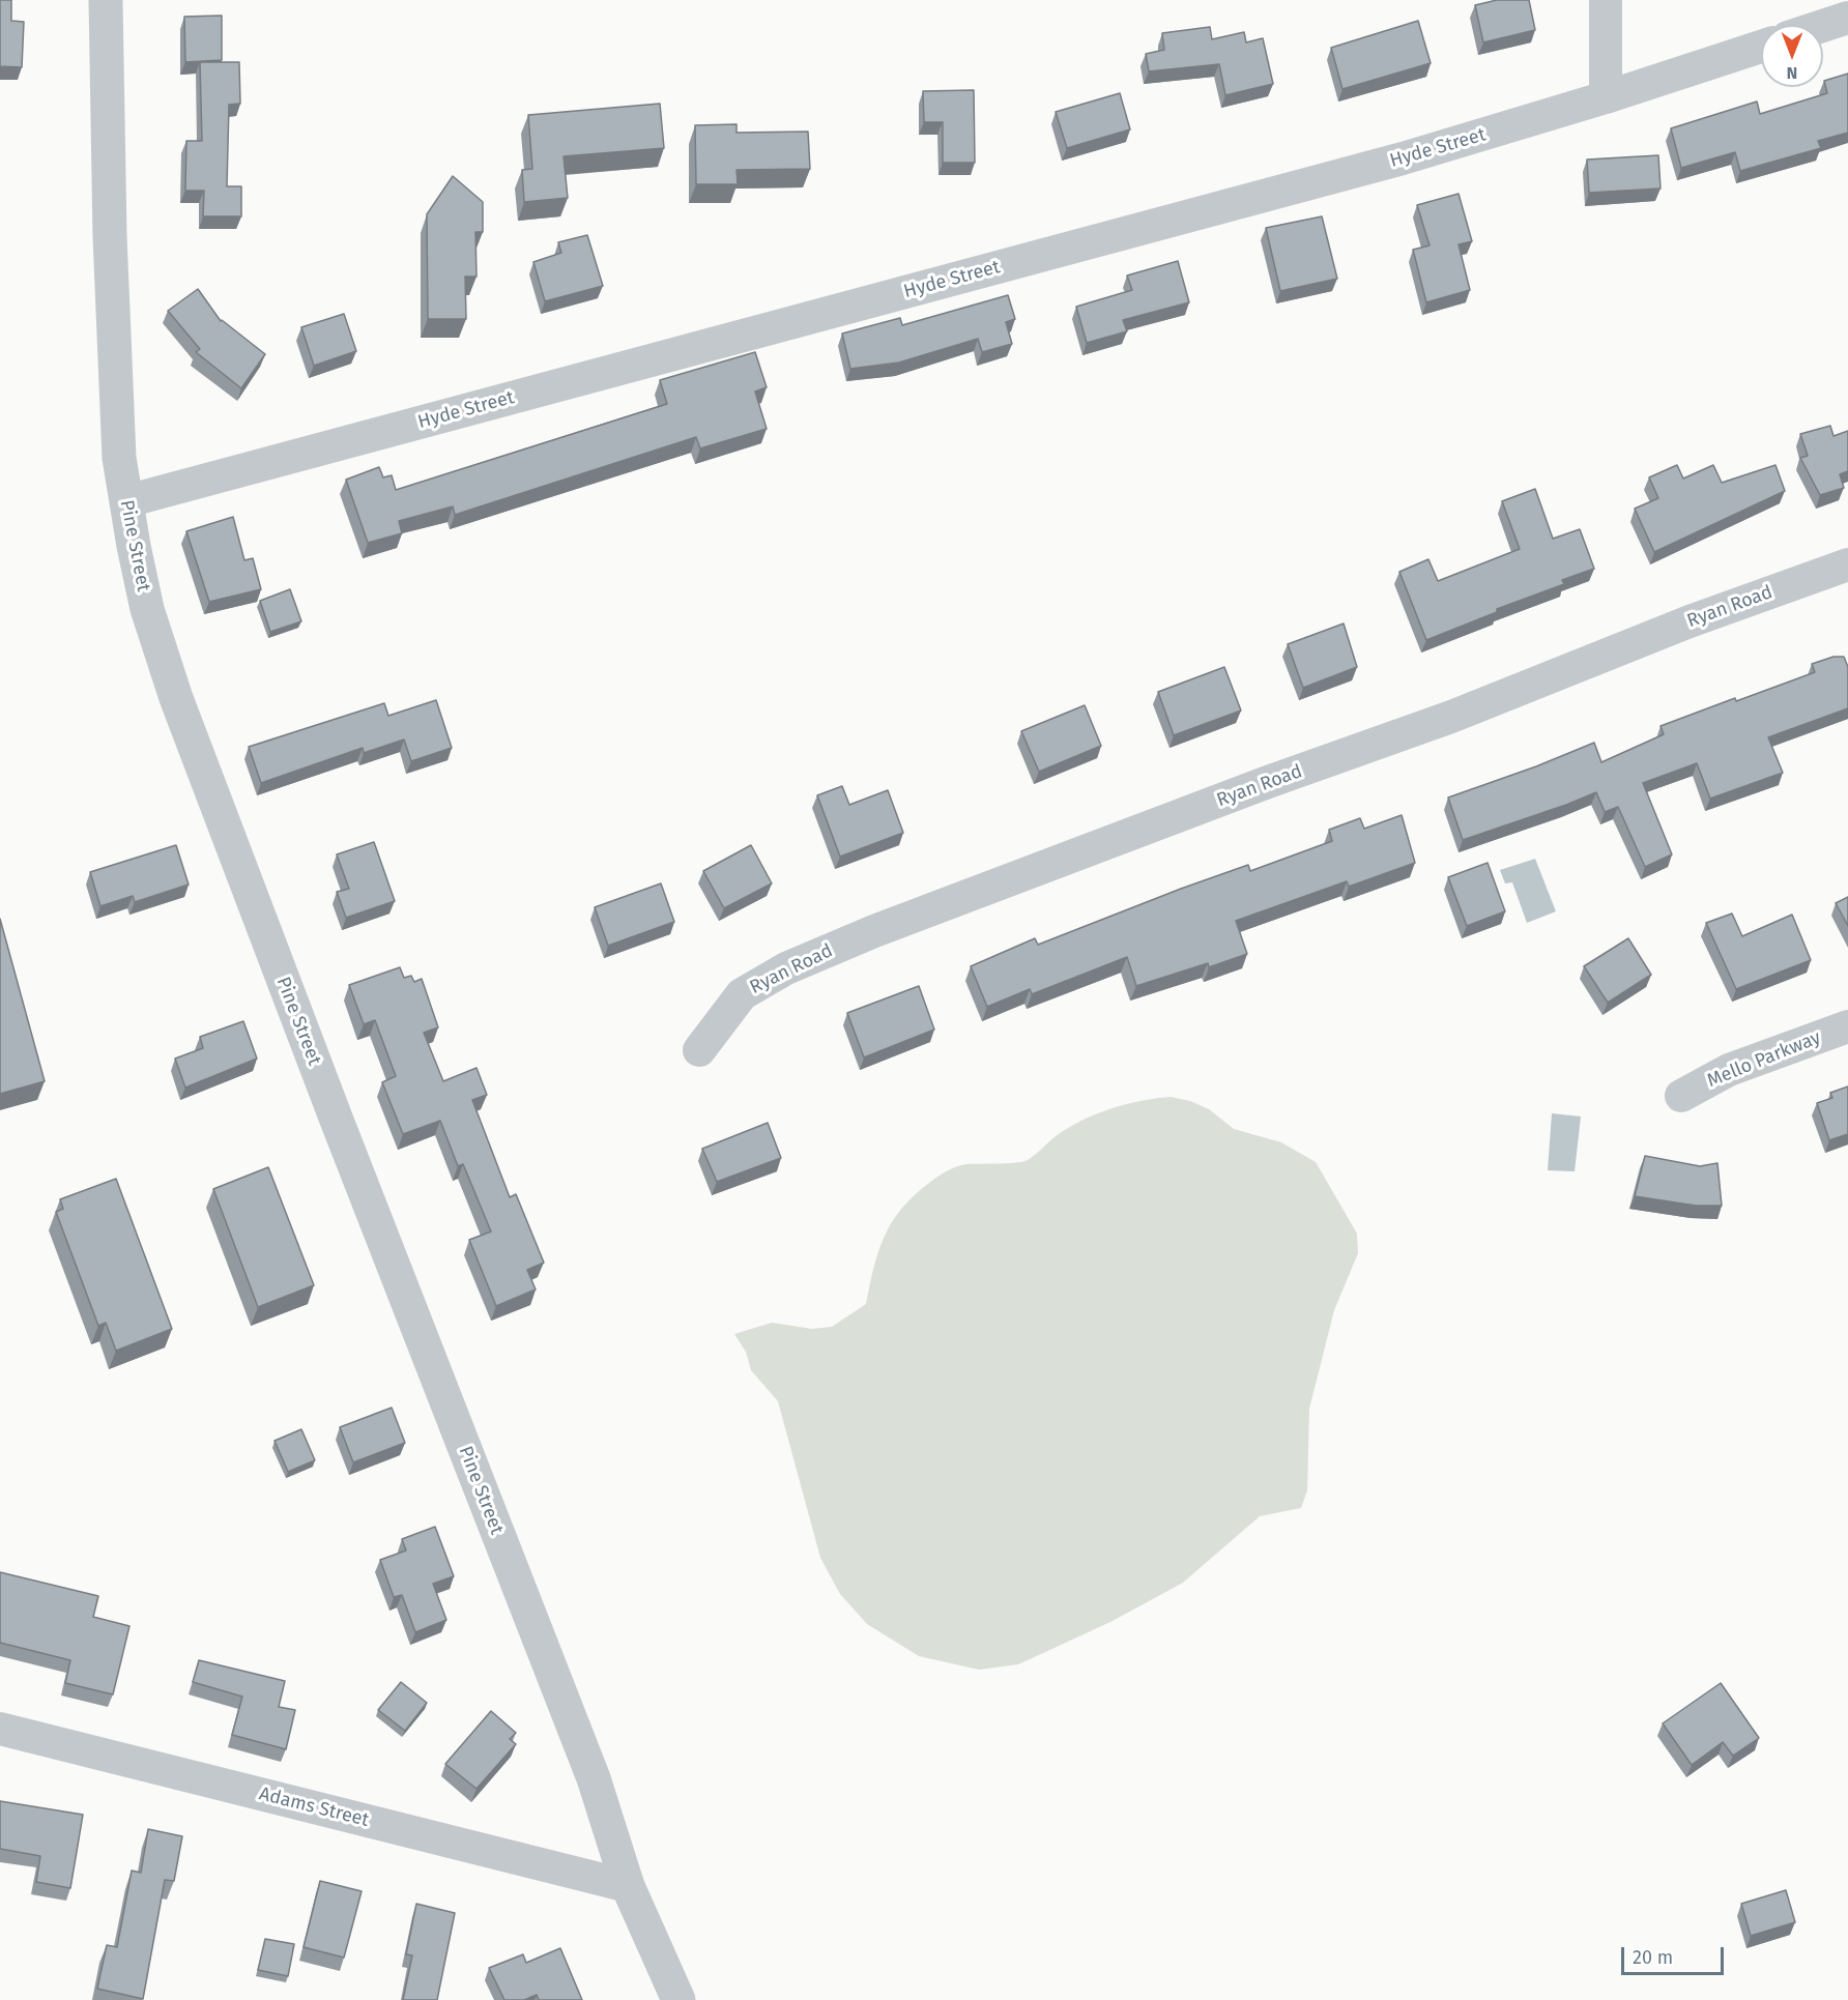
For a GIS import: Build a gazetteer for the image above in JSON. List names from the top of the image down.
{
  "streets": {
    "street": [
      "Hyde Street",
      "Pine Street",
      "Ryan Road",
      "Mello Parkway",
      "Adams Street"
    ]
  },
  "crossings": [
    ["Hyde Street", "Pine Street"],
    ["Pine Street", "Adams Street"]
  ],
  "scale_bar": "20 m",
  "north": "bottom"
}
